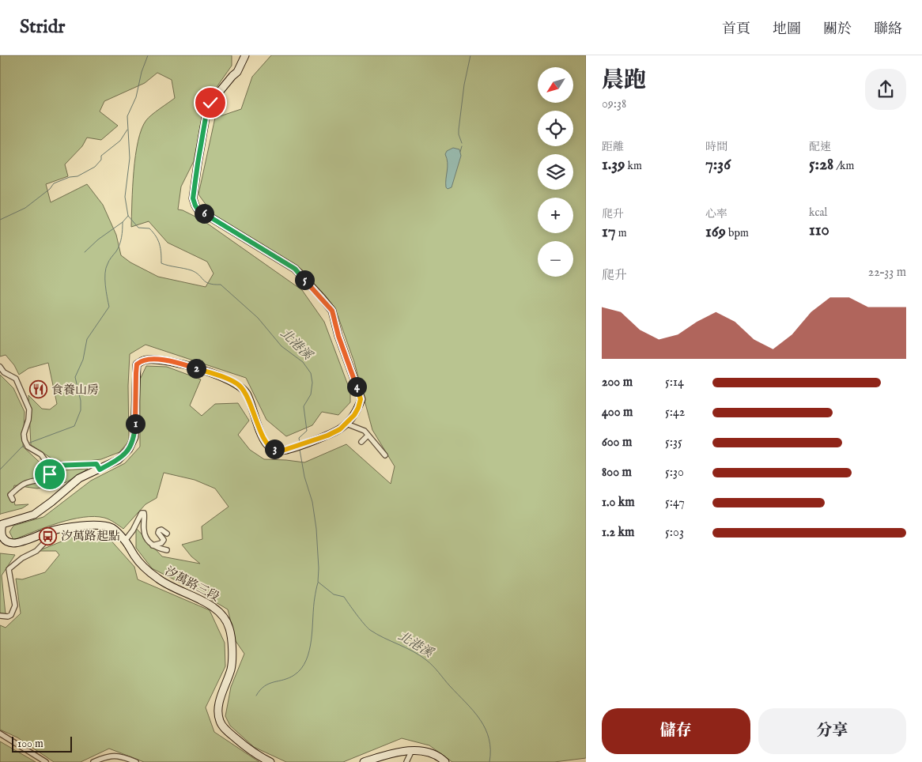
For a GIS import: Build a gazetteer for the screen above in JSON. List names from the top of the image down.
{
  "streets": {
    "street": ["汐萬路三段"]
  },
  "water": ["北港溪"],
  "places": {
    "restaurant": ["食養山房"],
    "bus stop": ["汐萬路起點"]
  },
  "scale_bar": "100 m",
  "north": "bottom left",
  "page": {
    "header": "Stridr",
    "nav": [
      "首頁",
      "地圖",
      "關於",
      "聯絡"
    ],
    "heading": ["晨跑", "09:38"],
    "map_buttons": ["+", "−"],
    "stats": [
      ["距離", "1.39 km"],
      ["時間", "7:36"],
      ["配速", "5:28 /km"],
      ["爬升", "17 m"],
      ["心率", "169 bpm"],
      ["kcal", "110"]
    ],
    "pins": [
      "6",
      "5",
      "2",
      "4",
      "1",
      "3"
    ],
    "chart": ["爬升", "22–33 m"],
    "list": [
      {
        "name": "200 m",
        "note": "5:14"
      },
      {
        "name": "400 m",
        "note": "5:42"
      },
      {
        "name": "600 m",
        "note": "5:35"
      },
      {
        "name": "800 m",
        "note": "5:30"
      },
      {
        "name": "1.0 km",
        "note": "5:47"
      },
      {
        "name": "1.2 km",
        "note": "5:03"
      }
    ],
    "buttons": ["儲存", "分享"],
    "scale": "100 m"
  }
}
